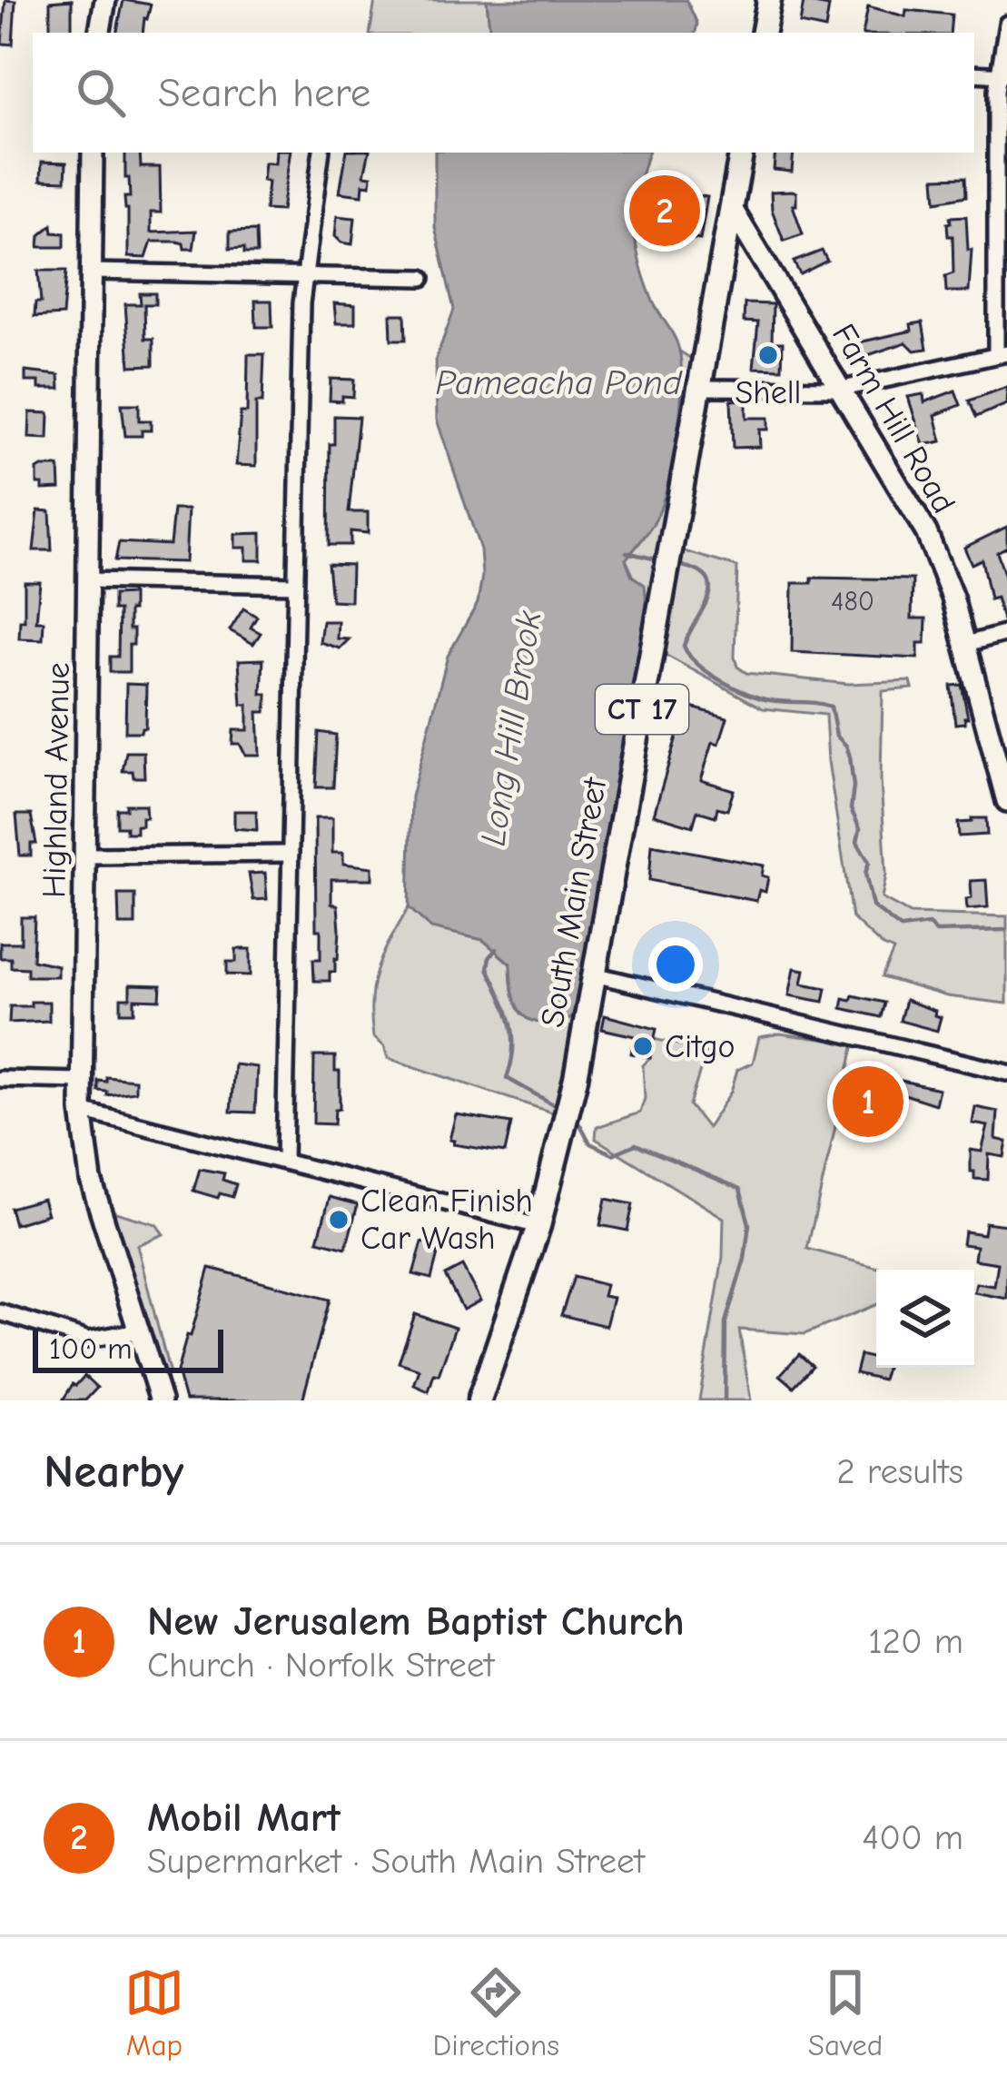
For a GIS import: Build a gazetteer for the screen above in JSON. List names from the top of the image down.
{
  "streets": {
    "main road": ["CT 17", "South Main Street"],
    "street": ["Farm Hill Road", "Highland Avenue"]
  },
  "crossings": [
    ["Farm Hill Road", "South Main Street"]
  ],
  "water": ["Pameacha Pond", "Long Hill Brook"],
  "places": ["Shell", "Citgo", "Clean Finish Car Wash"],
  "house_numbers": ["480"],
  "scale_bar": "100 m",
  "page": {
    "search": "Search here",
    "pins": ["2", "1"],
    "scale": "100 m",
    "heading": ["Nearby", "2 results"],
    "list": [
      {
        "mark": "1",
        "name": "New Jerusalem Baptist Church",
        "note": "Church · Norfolk Street",
        "value": "120 m"
      },
      {
        "mark": "2",
        "name": "Mobil Mart",
        "note": "Supermarket · South Main Street",
        "value": "400 m"
      }
    ],
    "nav": ["Map", "Directions", "Saved"]
  }
}
